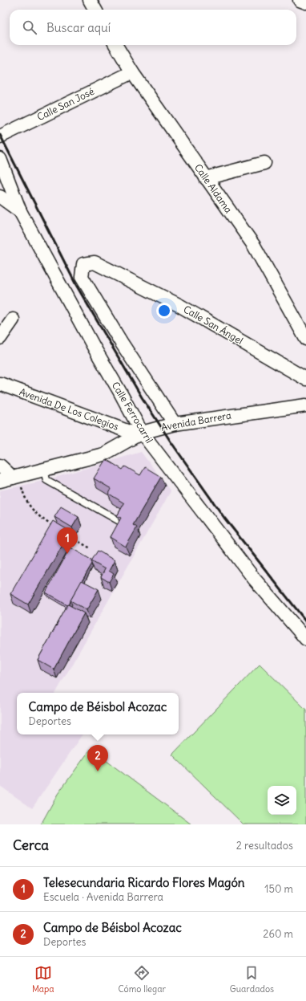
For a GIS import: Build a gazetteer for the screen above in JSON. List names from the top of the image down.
{
  "streets": {
    "street": [
      "Calle San José",
      "Calle Aldama",
      "Calle San Ángel",
      "Avenida De Los Colegios",
      "Calle Ferrocarril",
      "Avenida Barrera"
    ]
  },
  "crossings": [
    ["Calle San José", "Calle Aldama"],
    ["Calle San Ángel", "Avenida Barrera"],
    ["Avenida De Los Colegios", "Calle Ferrocarril"],
    ["Avenida De Los Colegios", "Avenida Barrera"],
    ["Calle Ferrocarril", "Avenida Barrera"]
  ],
  "page": {
    "search": "Buscar aquí",
    "pins": ["1", "2"],
    "popup": ["Campo de Béisbol Acozac", "Deportes"],
    "heading": ["Cerca", "2 resultados"],
    "list": [
      {
        "mark": "1",
        "name": "Telesecundaria Ricardo Flores Magón",
        "note": "Escuela · Avenida Barrera",
        "value": "150 m"
      },
      {
        "mark": "2",
        "name": "Campo de Béisbol Acozac",
        "note": "Deportes",
        "value": "260 m"
      }
    ],
    "nav": ["Mapa", "Cómo llegar", "Guardados"]
  }
}
